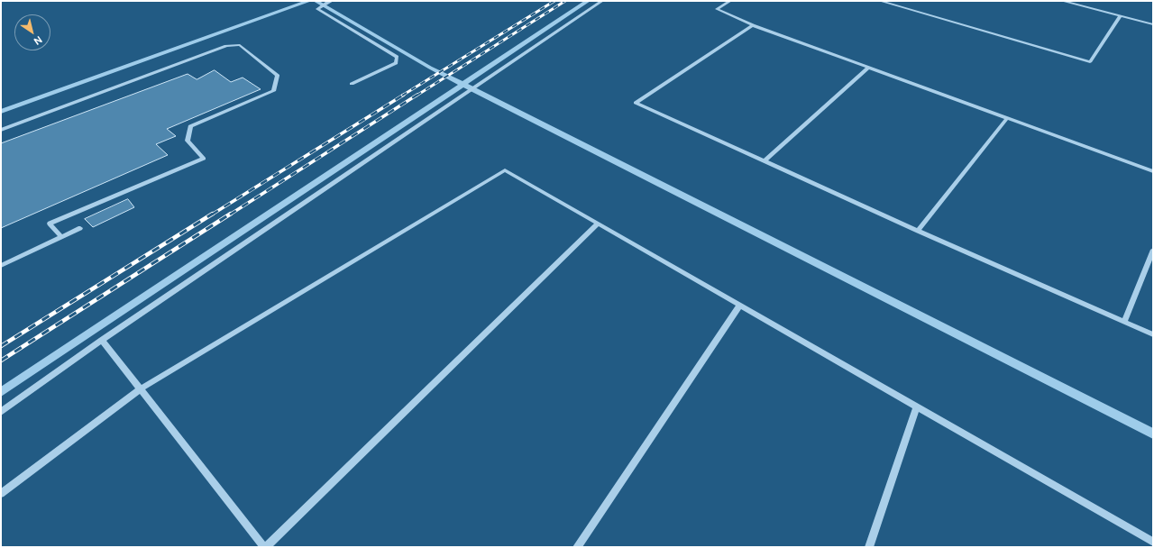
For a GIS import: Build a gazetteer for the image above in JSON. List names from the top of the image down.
{
  "north": "bottom right"
}
